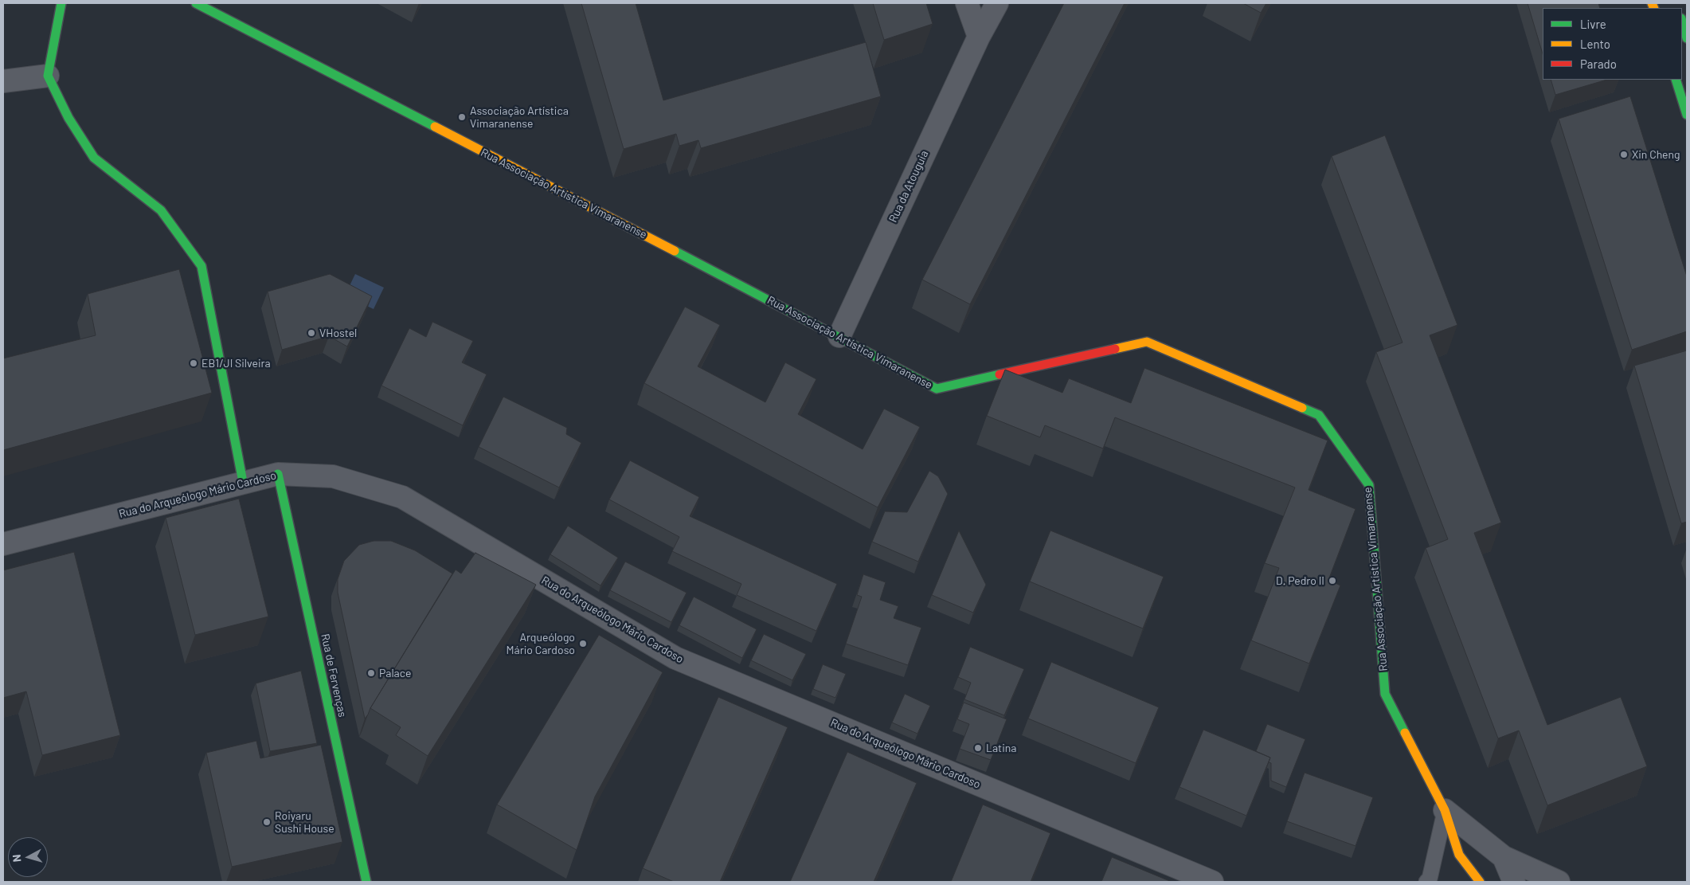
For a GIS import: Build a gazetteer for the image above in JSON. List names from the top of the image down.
{
  "streets": {
    "street": [
      "Rua da Atouguia",
      "Rua Associação Artística Vimaranense",
      "Rua do Arqueólogo Mário Cardoso",
      "Rua de Fervenças"
    ]
  },
  "crossings": [
    ["Rua da Atouguia", "Rua Associação Artística Vimaranense"],
    ["Rua do Arqueólogo Mário Cardoso", "Rua de Fervenças"]
  ],
  "places": [
    "Associação Artística Vimaranense",
    "Xin Cheng",
    "VHostel",
    "EB1/JI Silveira",
    "D. Pedro II",
    "Arqueólogo Mário Cardoso",
    "Palace",
    "Latina",
    "Roiyaru Sushi House"
  ],
  "legend": ["Livre", "Lento", "Parado"],
  "north": "left"
}
